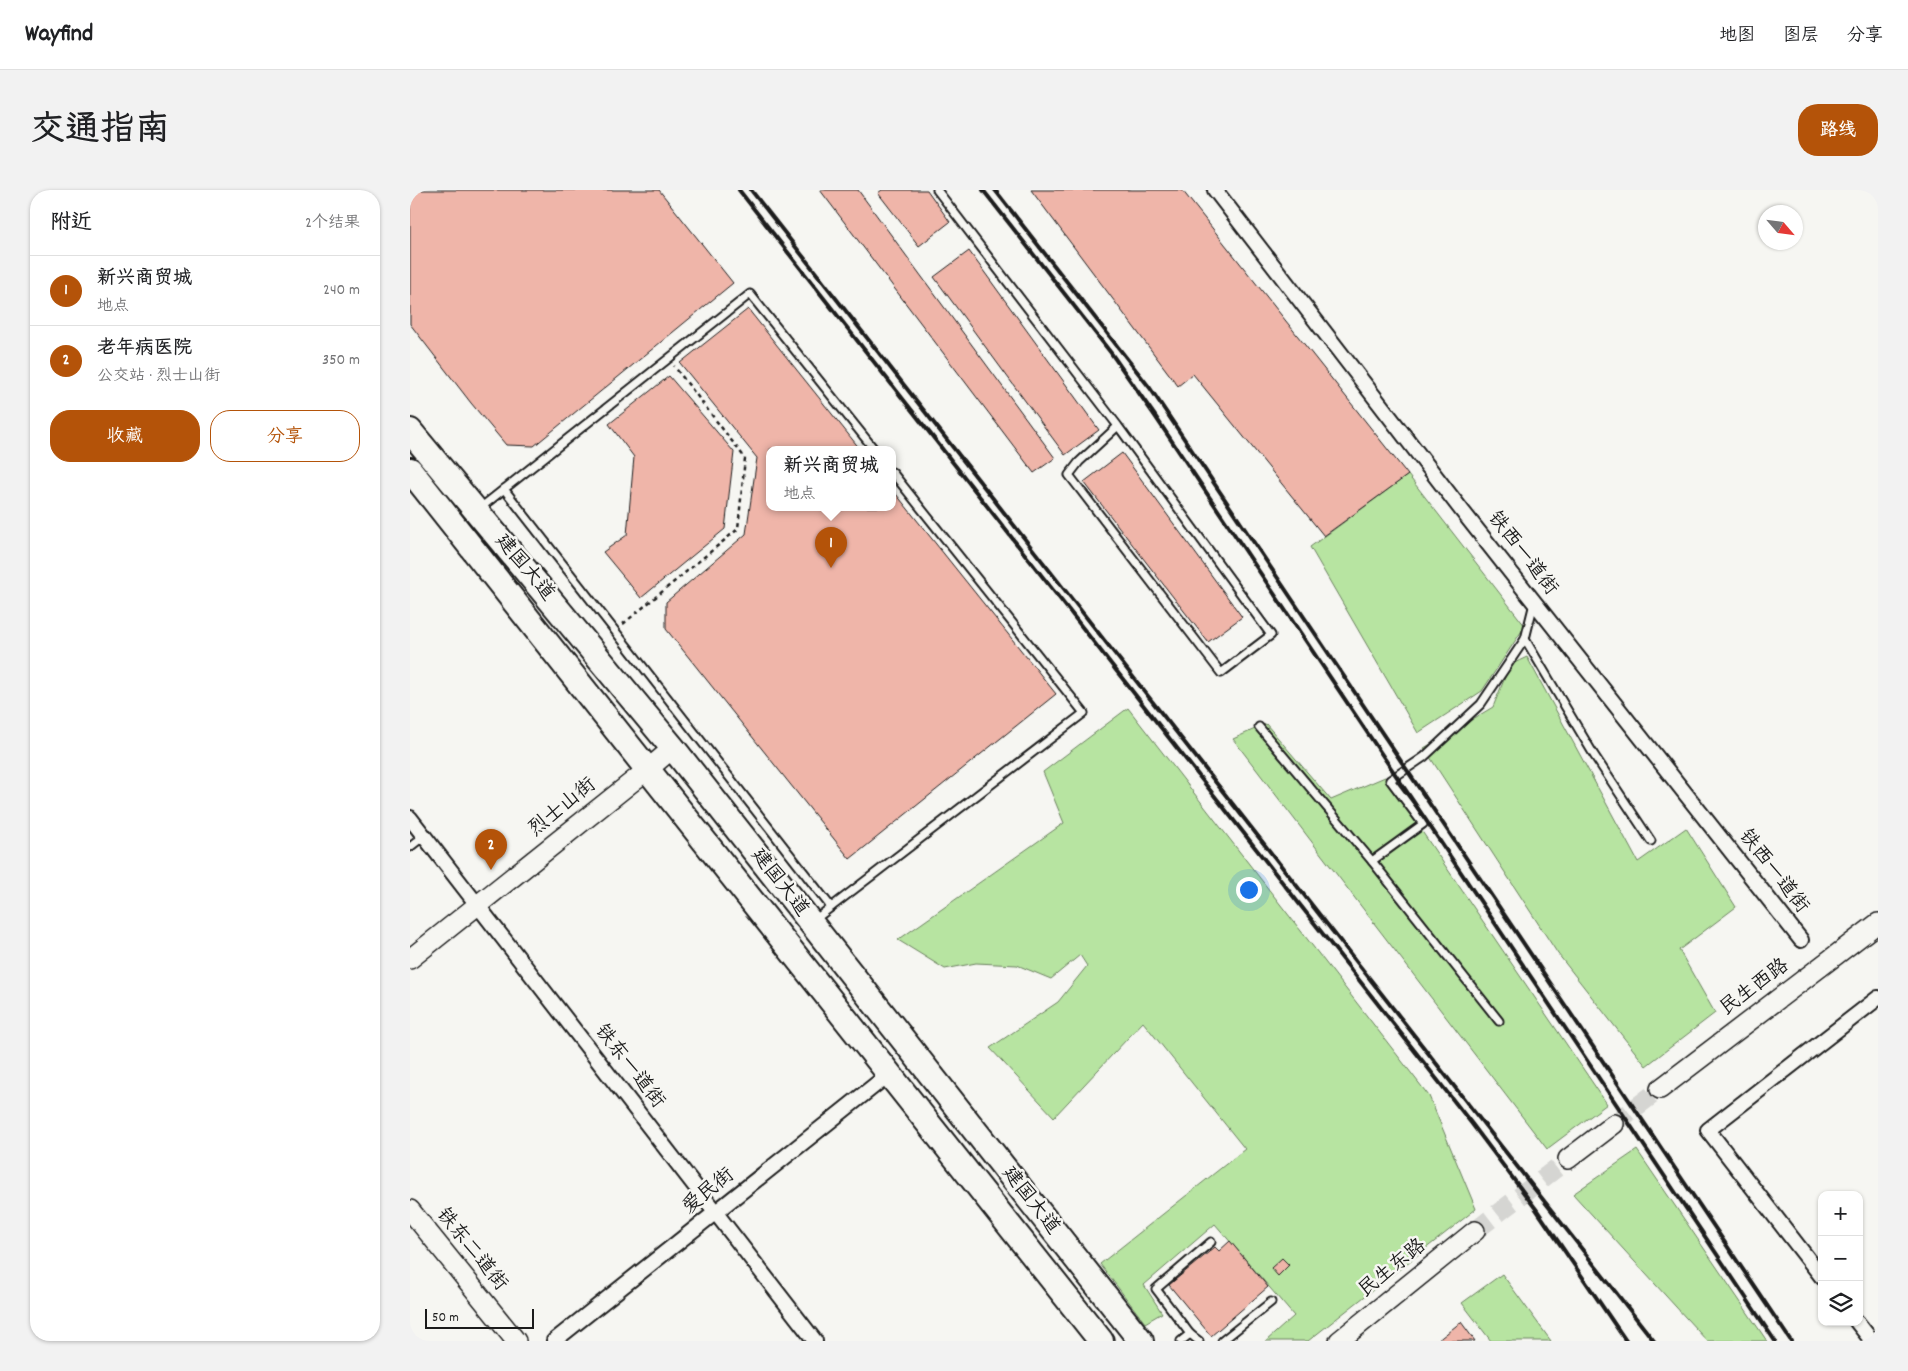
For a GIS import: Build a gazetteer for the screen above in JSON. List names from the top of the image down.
{
  "streets": {
    "highway": ["建国大道"],
    "main road": [
      "烈士山街",
      "民生西路",
      "铁东二道街",
      "民生东路"
    ],
    "street": ["铁西一道街", "铁东一道街", "爱民街"]
  },
  "crossings": [
    ["建国大道", "烈士山街"],
    ["建国大道", "爱民街"],
    ["烈士山街", "铁东一道街"],
    ["铁东一道街", "爱民街"]
  ],
  "scale_bar": "50 m",
  "north": "bottom right",
  "page": {
    "header": "Wayfind",
    "nav": ["地图", "图层", "分享"],
    "title": "交通指南",
    "buttons": [
      "路线",
      ["收藏", "分享"]
    ],
    "heading": ["附近", "2个结果"],
    "list": [
      {
        "mark": "1",
        "name": "新兴商贸城",
        "note": "地点",
        "value": "240 m"
      },
      {
        "mark": "2",
        "name": "老年病医院",
        "note": "公交站 · 烈士山街",
        "value": "350 m"
      }
    ],
    "popup": ["新兴商贸城", "地点"],
    "pins": ["1", "2"],
    "map_buttons": ["+", "−"],
    "scale": "50 m"
  }
}
